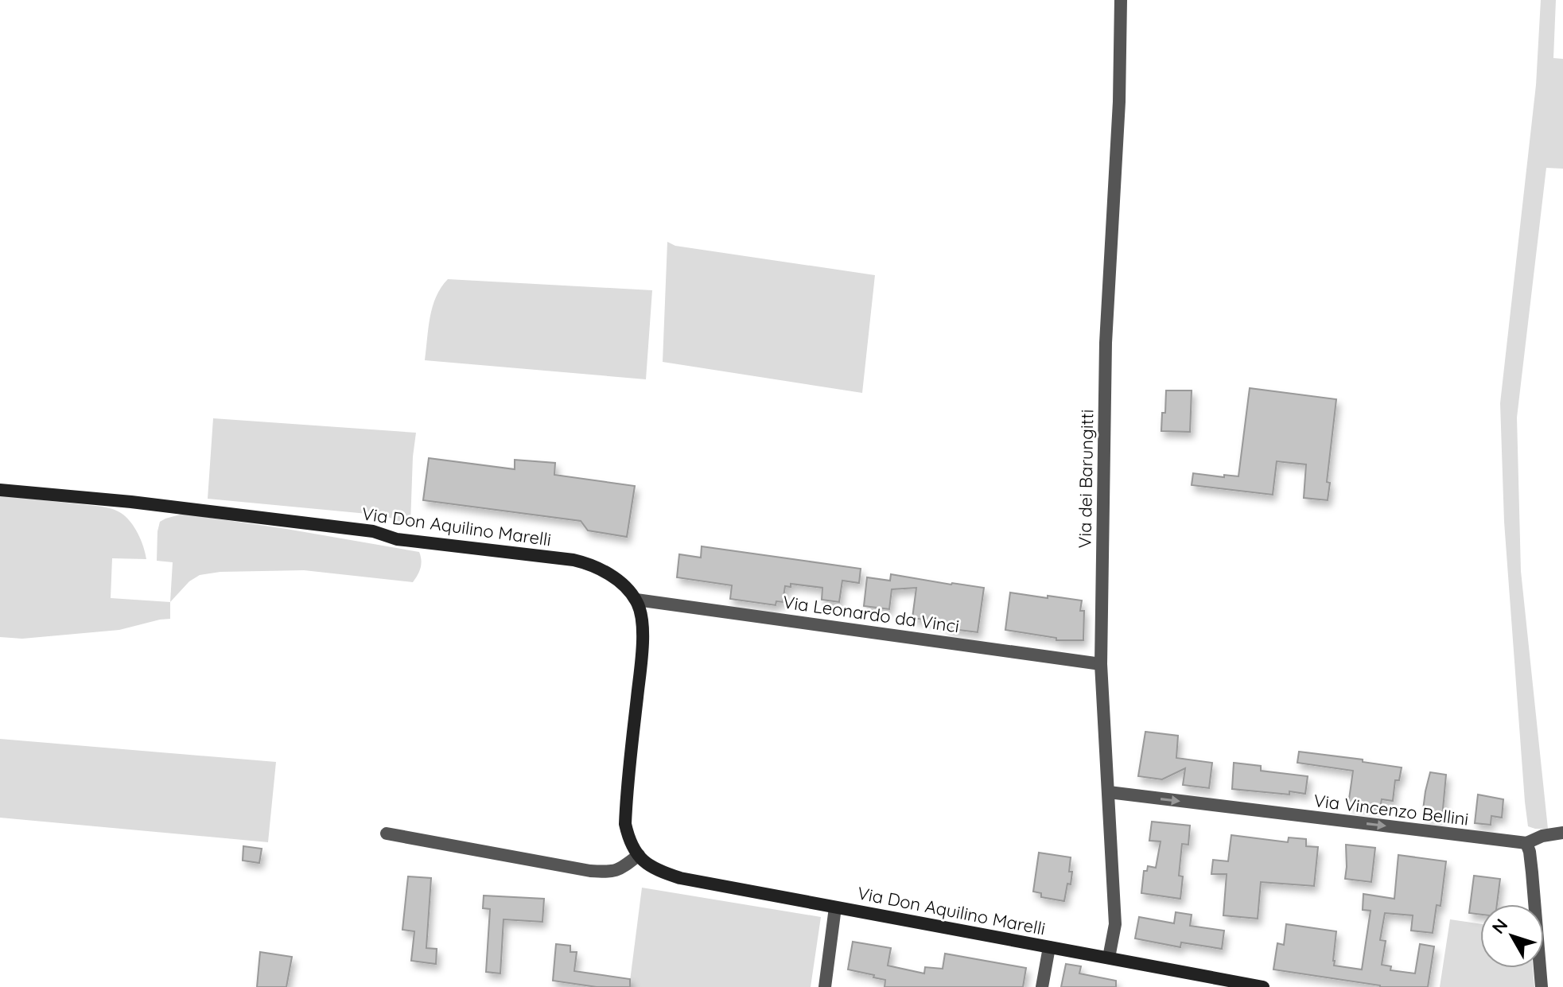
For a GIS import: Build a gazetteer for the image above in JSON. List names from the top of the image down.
{
  "streets": {
    "street": [
      "Via dei Barungitti",
      "Via Don Aquilino Marelli",
      "Via Leonardo da Vinci",
      "Via Vincenzo Bellini"
    ]
  },
  "crossings": [
    ["Via dei Barungitti", "Via Don Aquilino Marelli"],
    ["Via dei Barungitti", "Via Leonardo da Vinci"],
    ["Via dei Barungitti", "Via Vincenzo Bellini"],
    ["Via Don Aquilino Marelli", "Via Leonardo da Vinci"]
  ],
  "one_way": ["Via Vincenzo Bellini"],
  "north": "top left"
}
